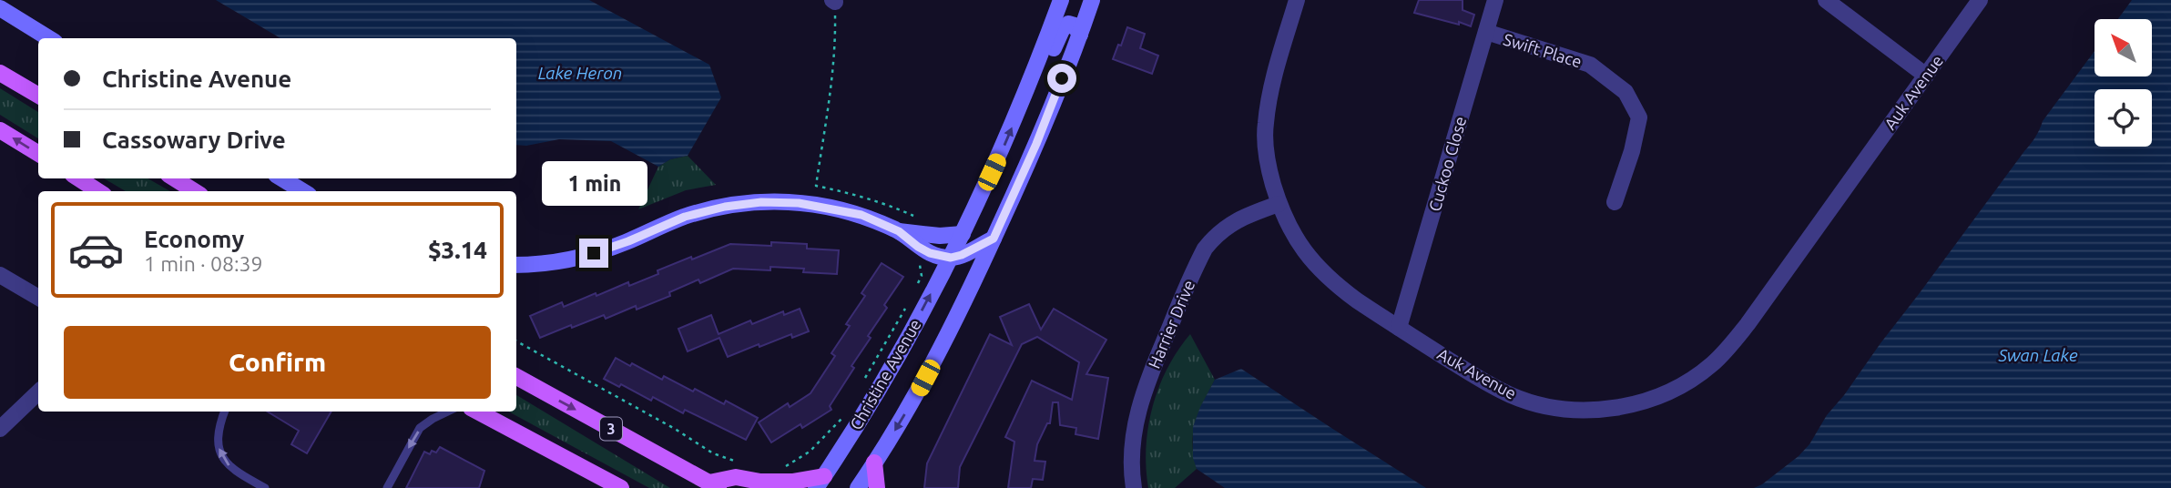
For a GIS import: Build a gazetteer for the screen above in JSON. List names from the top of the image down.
{
  "streets": {
    "main road": ["3"],
    "street": [
      "Swift Place",
      "Auk Avenue",
      "Cuckoo Close",
      "Harrier Drive",
      "Christine Avenue"
    ]
  },
  "crossings": [
    ["Swift Place", "Cuckoo Close"],
    ["Auk Avenue", "Cuckoo Close"],
    ["Auk Avenue", "Harrier Drive"]
  ],
  "water": ["Lake Heron", "Swan Lake"],
  "north": "top left",
  "page": {
    "banner": ["Christine Avenue", "Cassowary Drive"],
    "bubble": "1 min",
    "list": [
      {
        "name": "Economy",
        "note": "1 min · 08:39",
        "value": "$3.14"
      }
    ],
    "buttons": "Confirm"
  }
}
